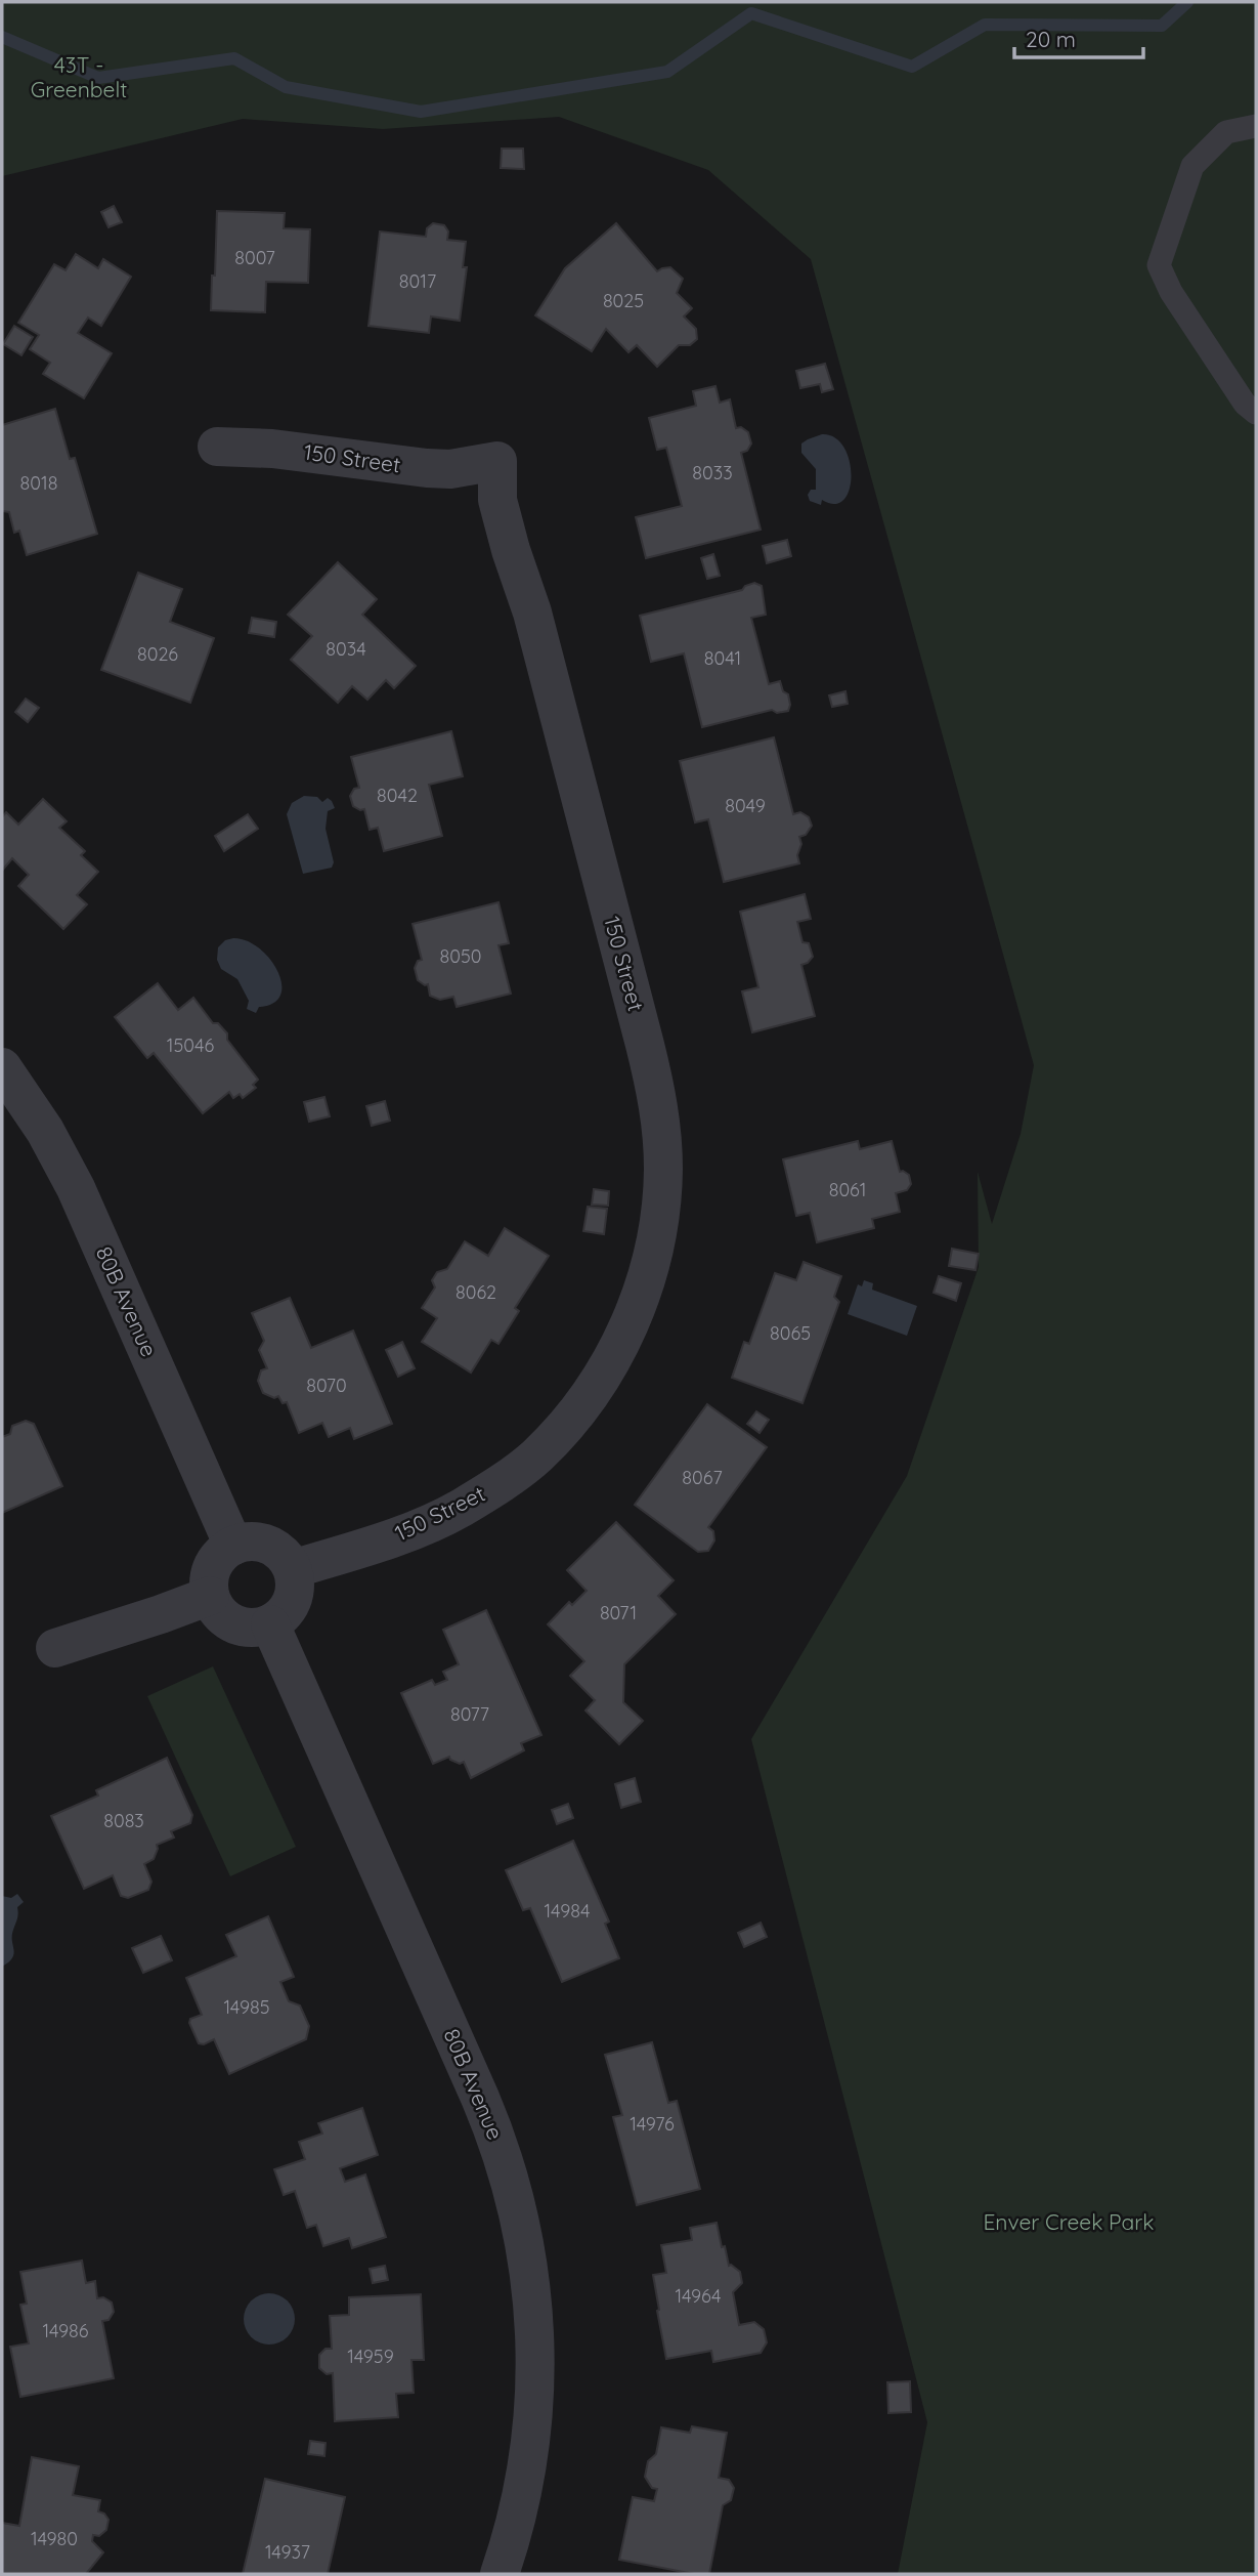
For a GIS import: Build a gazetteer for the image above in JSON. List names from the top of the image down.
{
  "streets": {
    "street": ["150 Street", "80B Avenue"]
  },
  "crossings": [
    ["150 Street", "80B Avenue"]
  ],
  "parks": ["43T - Greenbelt", "Enver Creek Park"],
  "house_numbers": [
    "8007",
    "8017",
    "8025",
    "8033",
    "8018",
    "8034",
    "8026",
    "8041",
    "8042",
    "8049",
    "8050",
    "15046",
    "8061",
    "8062",
    "8065",
    "8070",
    "8067",
    "8071",
    "8077",
    "8083",
    "14984",
    "14985",
    "14976",
    "14964",
    "14986",
    "14959",
    "14980",
    "14937"
  ],
  "scale_bar": "20 m"
}
